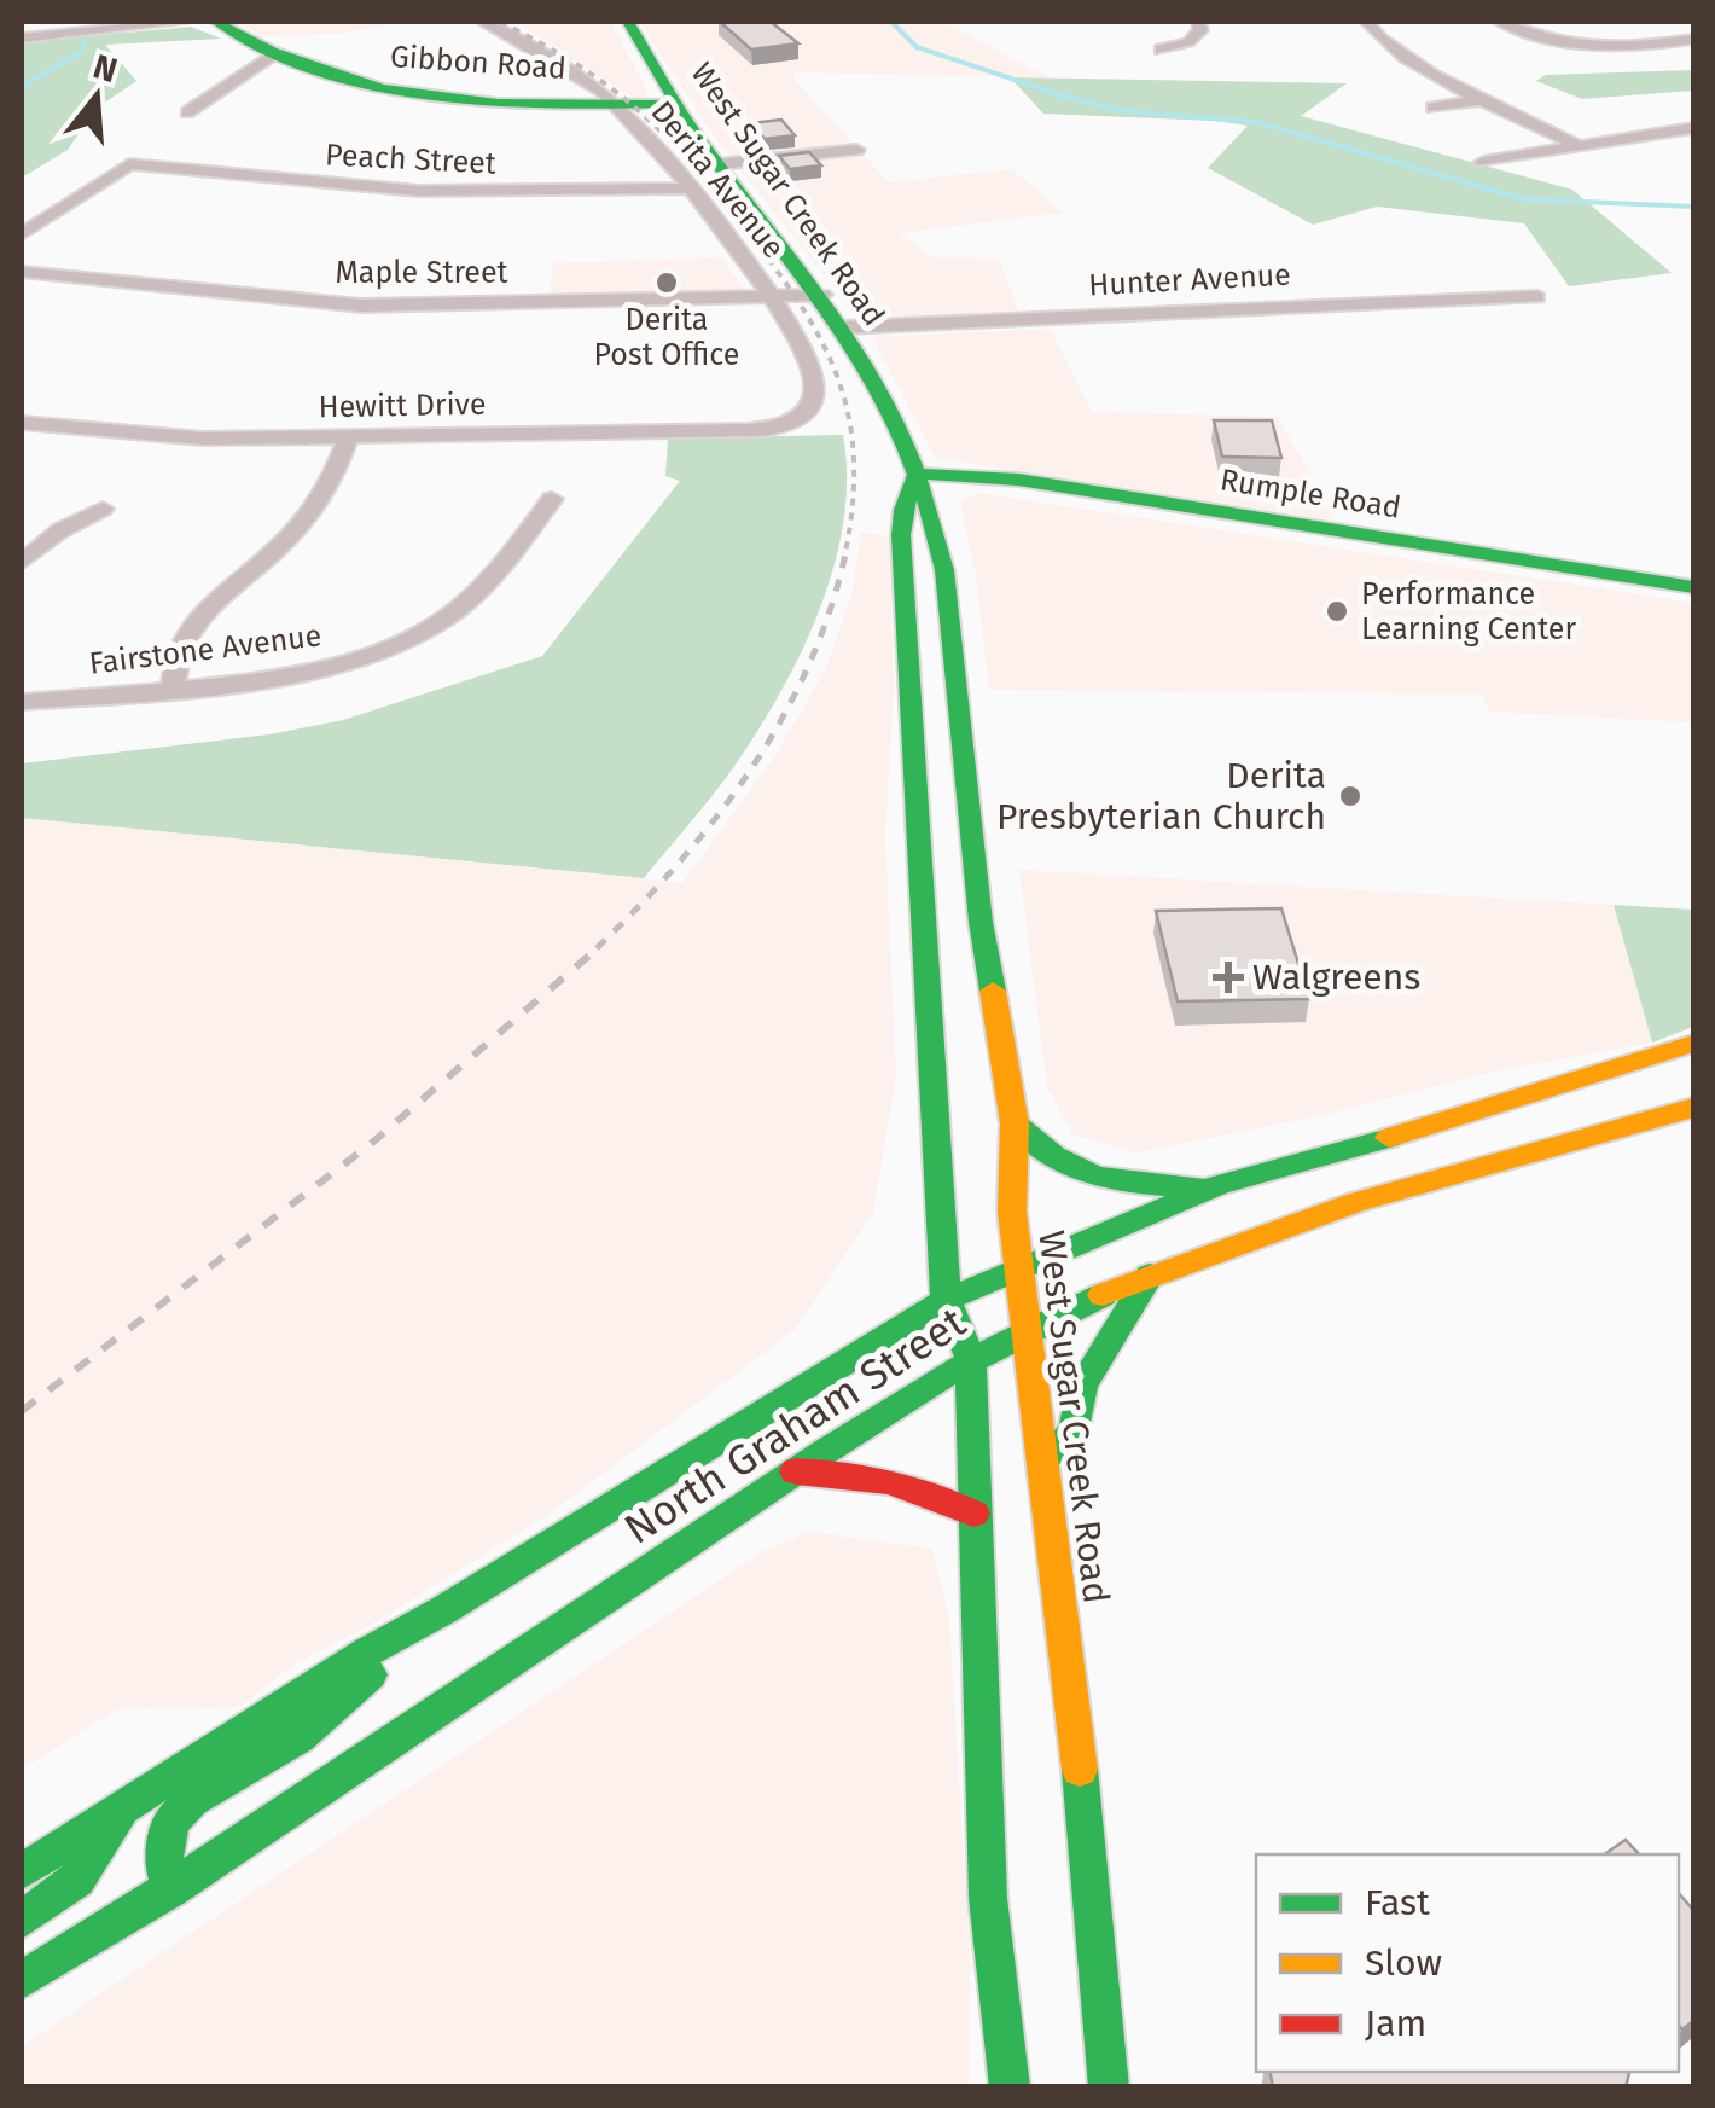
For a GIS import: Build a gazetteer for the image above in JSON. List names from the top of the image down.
{
  "streets": {
    "main road": [
      "Gibbon Road",
      "West Sugar Creek Road",
      "Rumple Road",
      "North Graham Street"
    ],
    "street": [
      "Peach Street",
      "Derita Avenue",
      "Maple Street",
      "Hunter Avenue",
      "Hewitt Drive",
      "Fairstone Avenue"
    ]
  },
  "crossings": [
    ["Gibbon Road", "Derita Avenue"],
    ["Gibbon Road", "West Sugar Creek Road"],
    ["Peach Street", "Derita Avenue"],
    ["Derita Avenue", "Maple Street"],
    ["Derita Avenue", "Hewitt Drive"],
    ["West Sugar Creek Road", "Maple Street"],
    ["West Sugar Creek Road", "Hunter Avenue"],
    ["West Sugar Creek Road", "Rumple Road"],
    ["West Sugar Creek Road", "North Graham Street"]
  ],
  "places": {
    "other": ["Derita Post Office", "Performance Learning Center", "Derita Presbyterian Church"],
    "health": ["Walgreens"]
  },
  "legend": ["Fast", "Slow", "Jam"],
  "north": "top"
}
